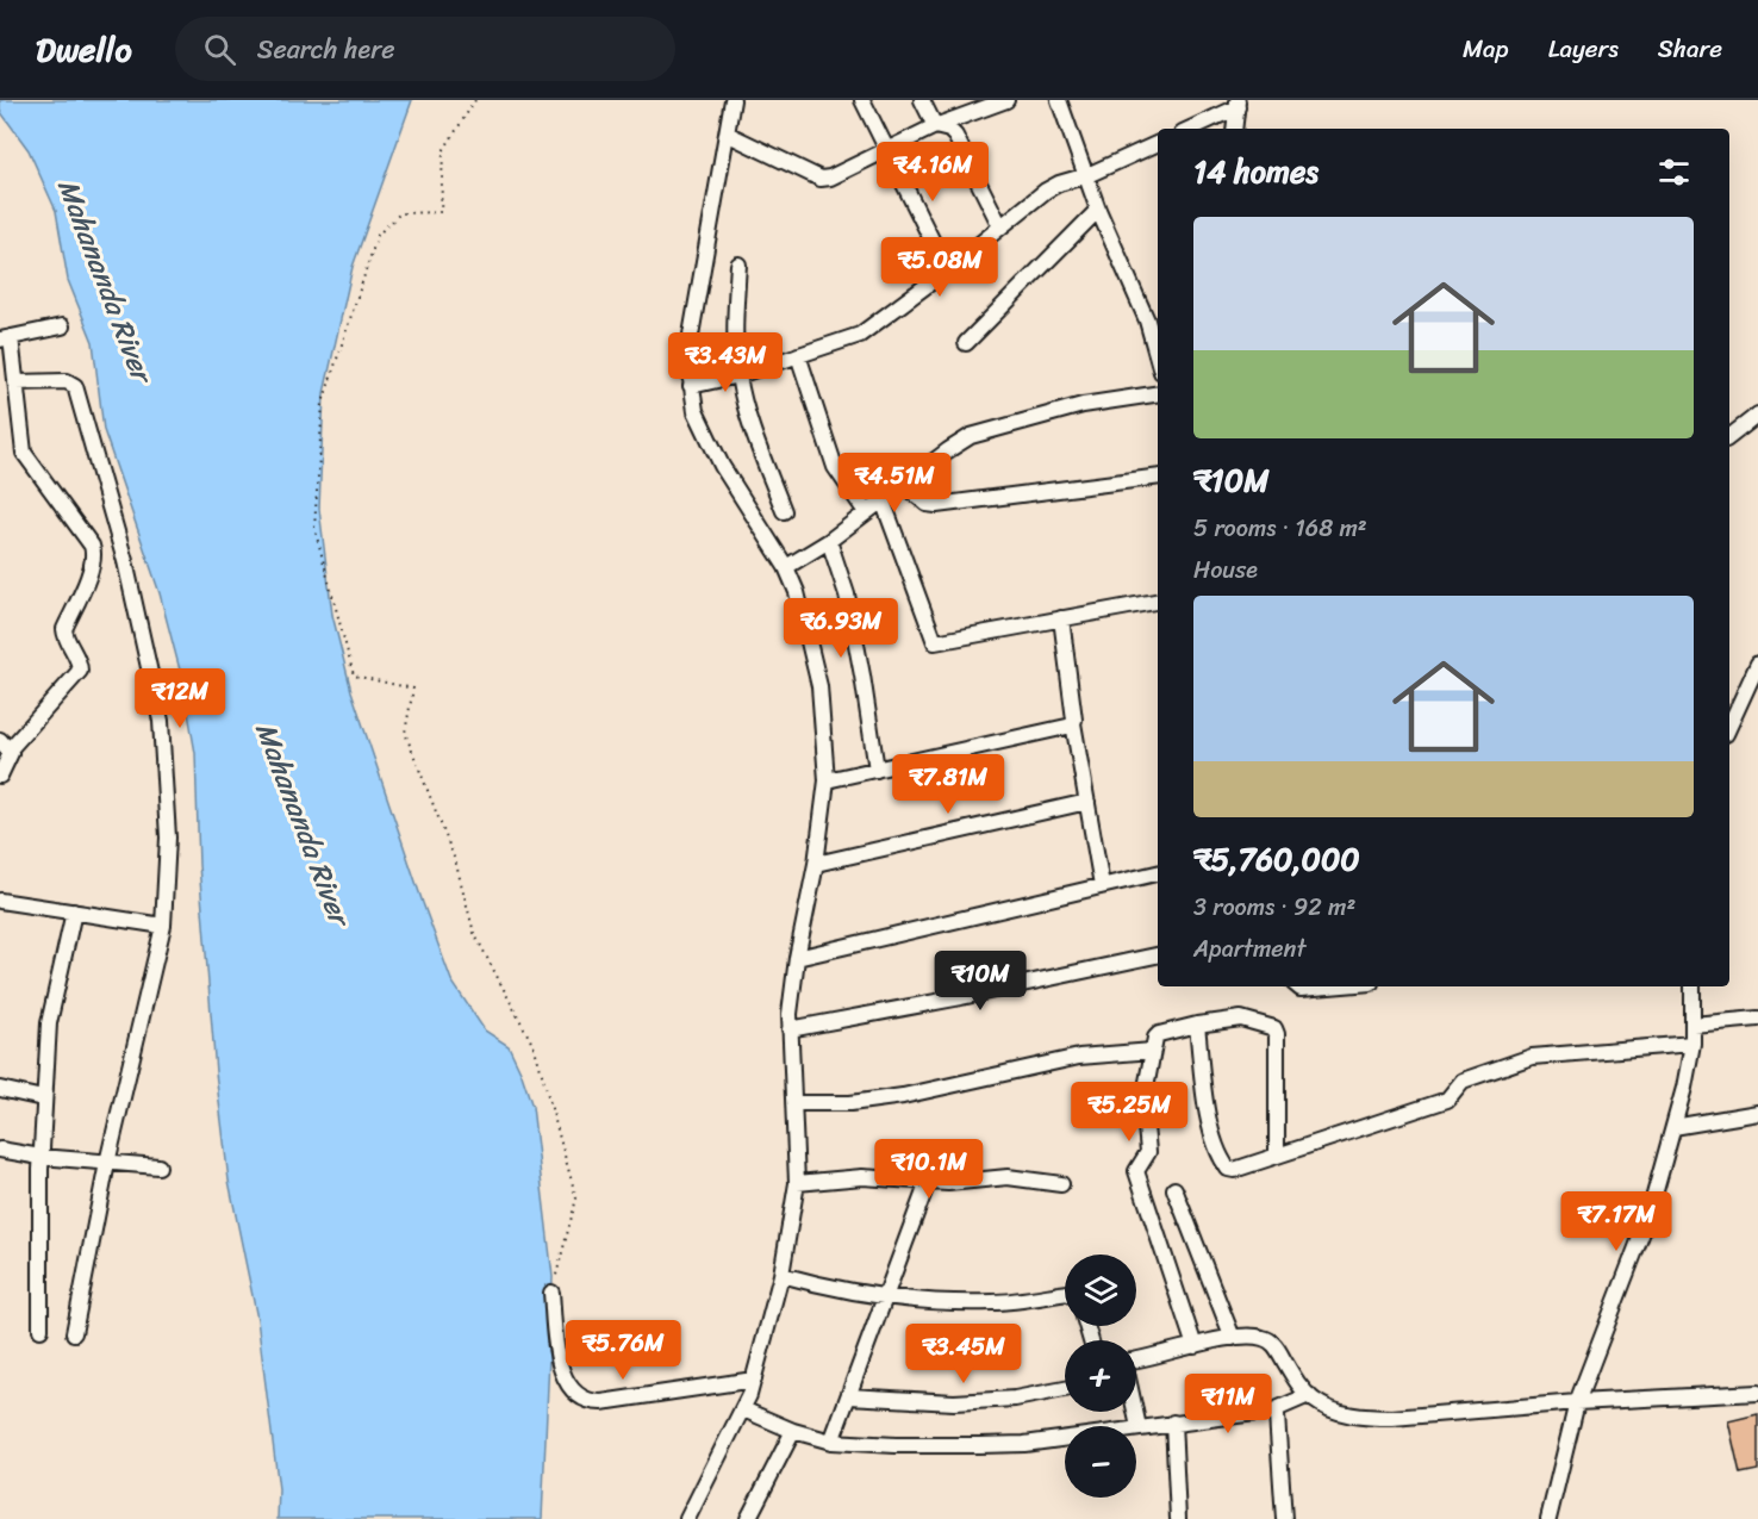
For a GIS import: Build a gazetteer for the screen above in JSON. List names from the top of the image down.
{
  "water": ["Mahananda River"],
  "page": {
    "header": "Dwello",
    "search": "Search here",
    "nav": ["Map", "Layers", "Share"],
    "heading": "14 homes",
    "price": [
      "₹4.16M",
      "₹5.08M",
      "₹3.43M",
      "₹4.51M",
      "₹6.93M",
      "₹12M",
      "₹7.81M",
      "₹10M",
      "₹5.25M",
      "₹10.1M",
      "₹7.17M",
      "₹5.76M",
      "₹3.45M",
      "₹11M"
    ],
    "list": [
      {
        "name": "₹10M",
        "note": "5 rooms · 168 m² · House"
      },
      {
        "name": "₹5,760,000",
        "note": "3 rooms · 92 m² · Apartment"
      }
    ],
    "map_buttons": ["+", "−"]
  }
}
